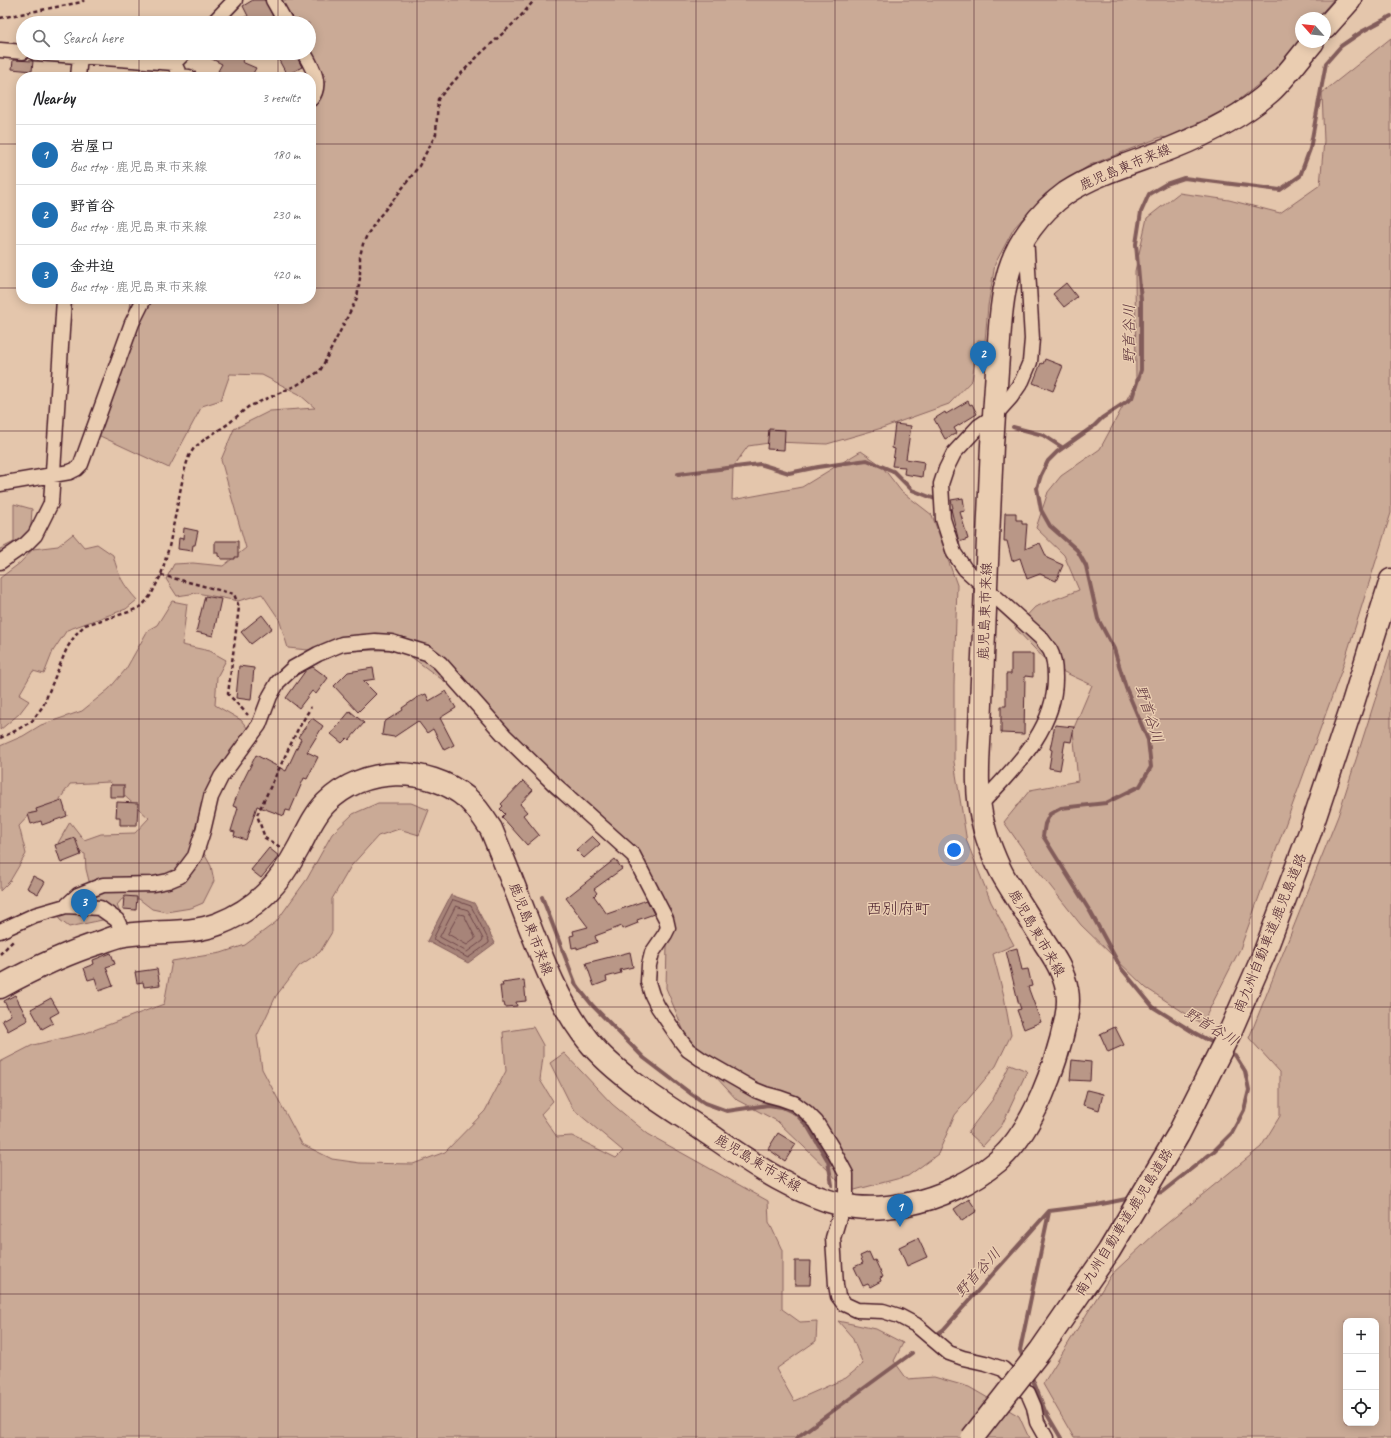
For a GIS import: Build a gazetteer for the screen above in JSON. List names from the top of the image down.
{
  "streets": {
    "main road": ["鹿児島東市来線", "南九州自動車道;鹿児島道路"]
  },
  "districts": ["西別府町"],
  "water": ["野首谷川"],
  "north": "top left",
  "page": {
    "search": "Search here",
    "heading": ["Nearby", "3 results"],
    "list": [
      {
        "mark": "1",
        "name": "岩屋口",
        "note": "Bus stop · 鹿児島東市来線",
        "value": "180 m"
      },
      {
        "mark": "2",
        "name": "野首谷",
        "note": "Bus stop · 鹿児島東市来線",
        "value": "230 m"
      },
      {
        "mark": "3",
        "name": "金井迫",
        "note": "Bus stop · 鹿児島東市来線",
        "value": "420 m"
      }
    ],
    "pins": ["2", "3", "1"],
    "map_buttons": ["+", "−"]
  }
}
